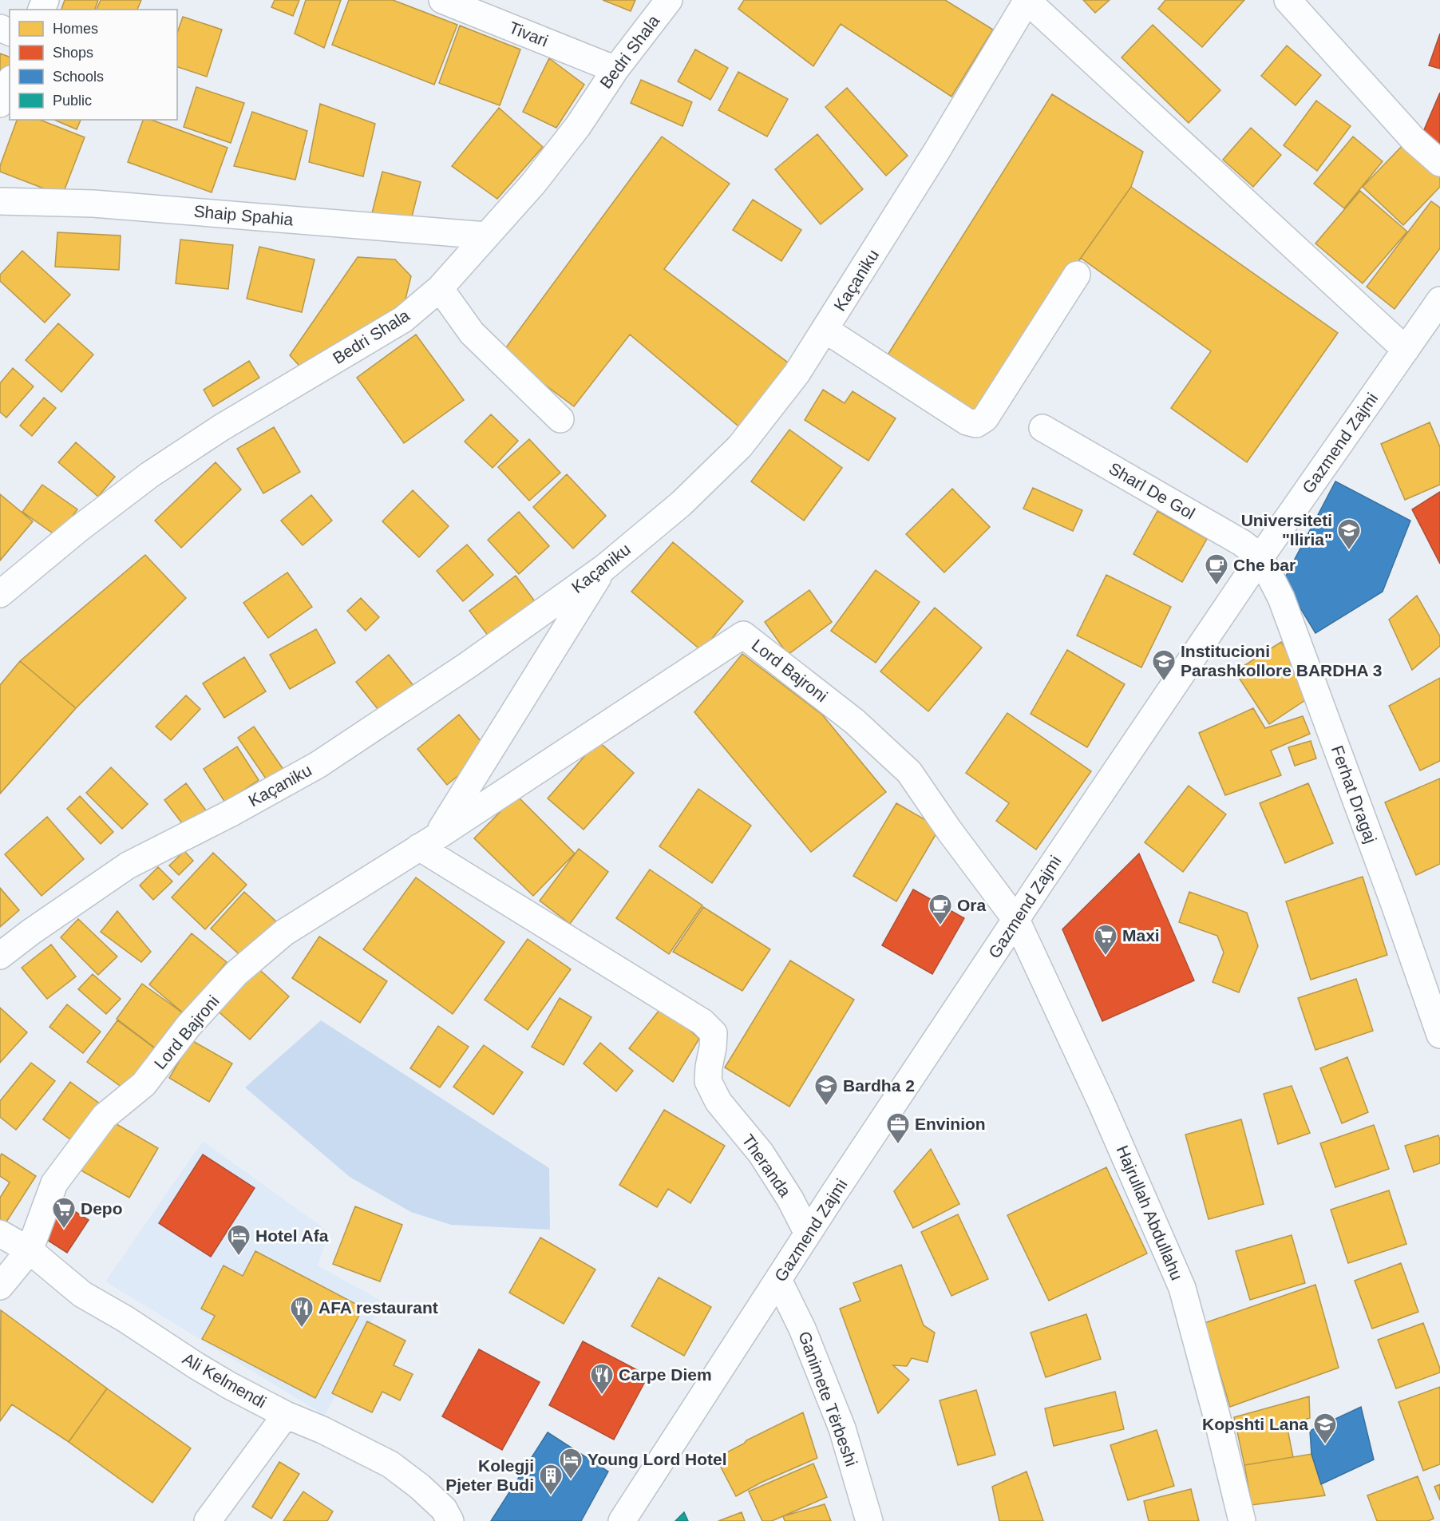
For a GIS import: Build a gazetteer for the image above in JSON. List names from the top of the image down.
{
  "streets": {
    "street": [
      "Tivari",
      "Bedri Shala",
      "Shaip Spahia",
      "Kaçaniku",
      "Gazmend Zajmi",
      "Sharl De Gol",
      "Lord Bajroni",
      "Ferhat Dragaj",
      "Theranda",
      "Hajrullah Abdullahu",
      "Ali Kelmendi",
      "Ganimete Tërbeshi"
    ]
  },
  "crossings": [
    ["Tivari", "Bedri Shala"],
    ["Bedri Shala", "Shaip Spahia"],
    ["Kaçaniku", "Lord Bajroni"],
    ["Gazmend Zajmi", "Sharl De Gol"],
    ["Gazmend Zajmi", "Lord Bajroni"],
    ["Gazmend Zajmi", "Ferhat Dragaj"],
    ["Gazmend Zajmi", "Theranda"],
    ["Gazmend Zajmi", "Hajrullah Abdullahu"],
    ["Gazmend Zajmi", "Ganimete Tërbeshi"],
    ["Sharl De Gol", "Ferhat Dragaj"],
    ["Lord Bajroni", "Theranda"],
    ["Lord Bajroni", "Hajrullah Abdullahu"],
    ["Lord Bajroni", "Ali Kelmendi"]
  ],
  "places": {
    "school or university": [
      "Universiteti \"Iliria\"",
      "Institucioni Parashkollore BARDHA 3",
      "Bardha 2",
      "Kopshti Lana"
    ],
    "cafe": ["Che bar", "Ora"],
    "supermarket": ["Maxi", "Depo"],
    "office": ["Envinion"],
    "hotel": ["Hotel Afa", "Young Lord Hotel"],
    "restaurant": ["AFA restaurant", "Carpe Diem"],
    "building": ["Kolegji Pjeter Budi"]
  },
  "legend": [
    "Homes",
    "Shops",
    "Schools",
    "Public"
  ]
}
